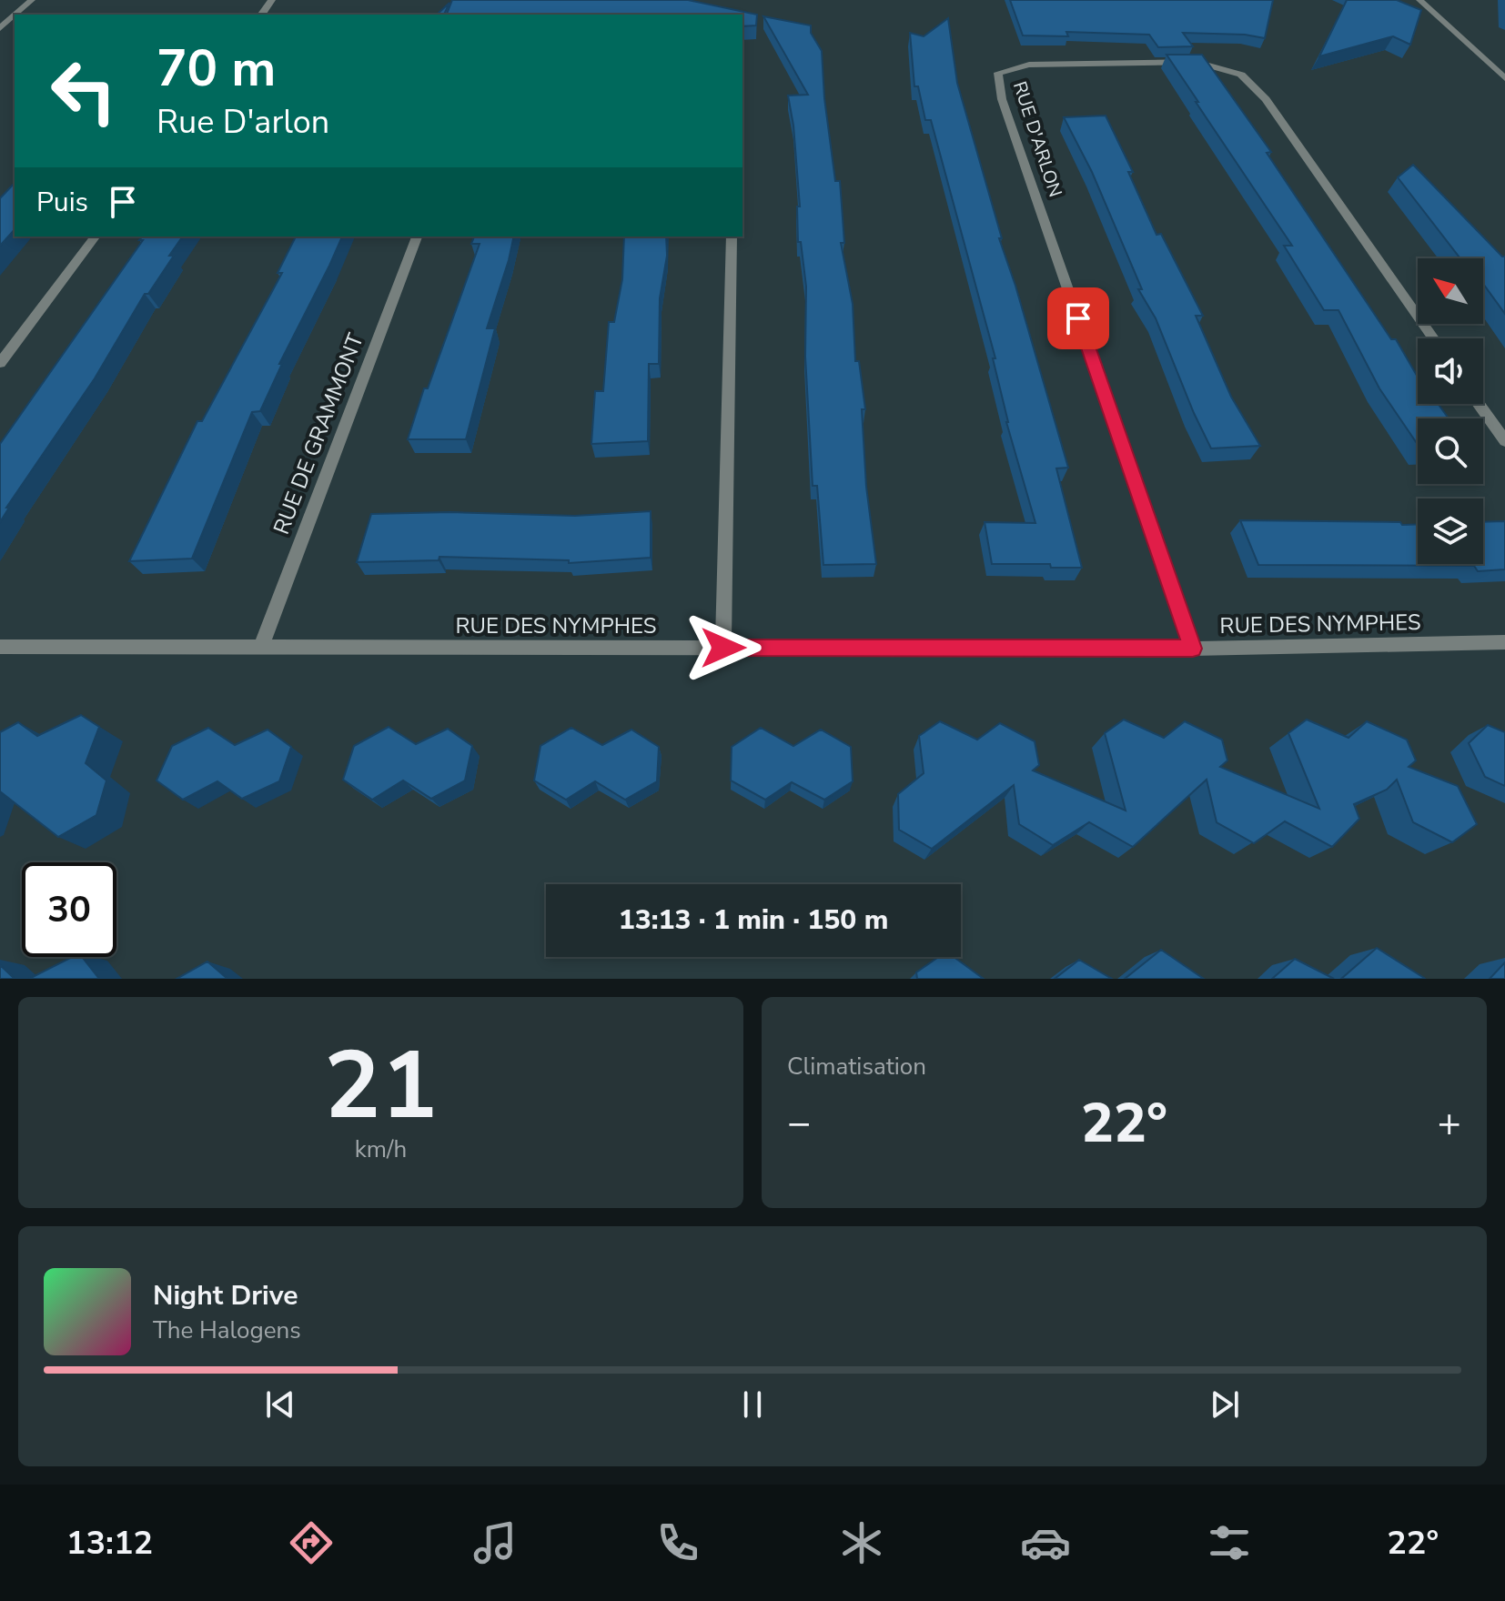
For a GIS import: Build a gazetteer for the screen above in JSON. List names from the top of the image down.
{
  "streets": {
    "street": ["RUE D'ARLON", "RUE DE GRAMMONT", "RUE DES NYMPHES"]
  },
  "crossings": [
    ["RUE D'ARLON", "RUE DES NYMPHES"],
    ["RUE DE GRAMMONT", "RUE DES NYMPHES"]
  ],
  "north": "top left",
  "page": {
    "turn": ["70 m", "Rue D'arlon"],
    "then": "Puis",
    "limit": "30",
    "trip": "13:13 · 1 min · 150 m",
    "tile": [
      ["21", "km/h"],
      "Climatisation"
    ],
    "heat": ["−", "22°", "+"],
    "song": ["Night Drive", "The Halogens"],
    "tabs": ["13:12", "22°"]
  }
}
